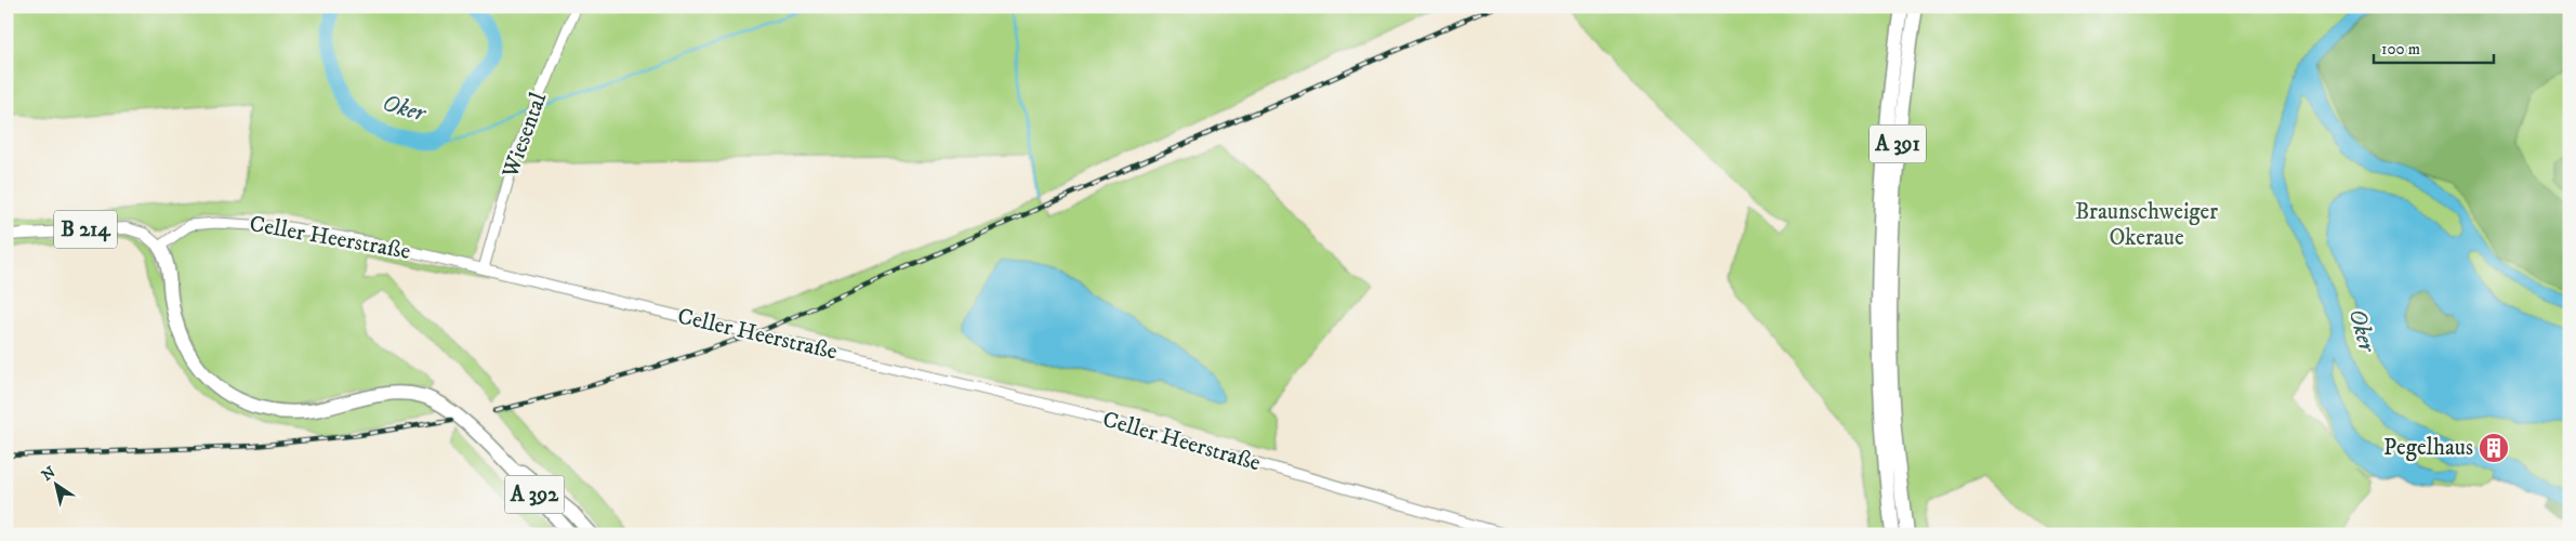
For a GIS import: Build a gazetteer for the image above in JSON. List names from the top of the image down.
{
  "streets": {
    "highway": ["A 391", "A 392"],
    "main road": ["Wiesental", "B 214", "Celler Heerstraße"]
  },
  "crossings": [
    ["Wiesental", "Celler Heerstraße"],
    ["B 214", "Celler Heerstraße"]
  ],
  "water": ["Oker"],
  "parks": ["Braunschweiger Okeraue"],
  "places": {
    "building": ["Pegelhaus"]
  },
  "scale_bar": "100 m",
  "north": "top left"
}
